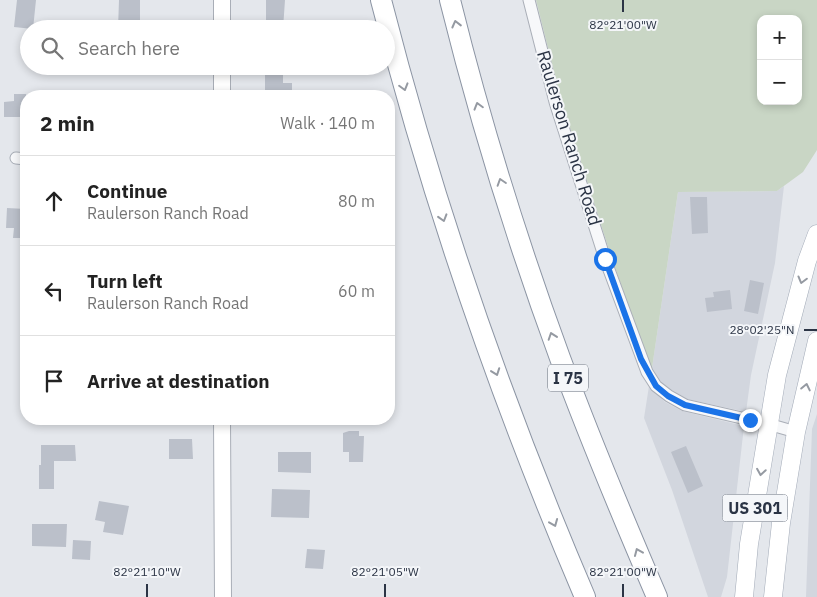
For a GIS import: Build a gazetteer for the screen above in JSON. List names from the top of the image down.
{
  "streets": {
    "highway": ["I 75"],
    "main road": ["US 301"],
    "street": ["Raulerson Ranch Road"]
  },
  "crossings": [
    ["Raulerson Ranch Road", "US 301"]
  ],
  "page": {
    "map_buttons": ["+", "−"],
    "search": "Search here",
    "heading": ["2 min", "Walk · 140 m"],
    "list": [
      ["Continue", "Raulerson Ranch Road", "80 m"],
      ["Turn left", "Raulerson Ranch Road", "60 m"],
      "Arrive at destination"
    ]
  },
  "coordinates": [
    "82°21'00\"W",
    "28°02'25\"N",
    "82°21'10\"W",
    "82°21'05\"W"
  ]
}
